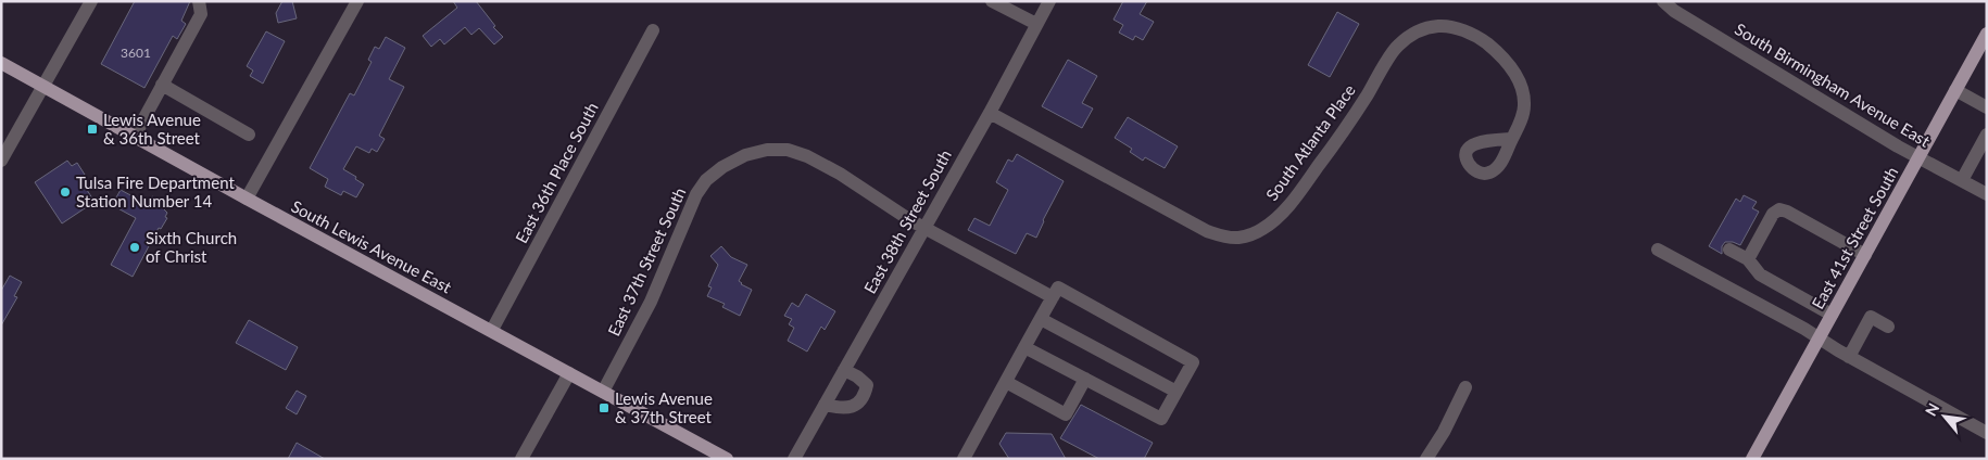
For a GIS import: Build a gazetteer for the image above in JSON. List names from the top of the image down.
{
  "streets": {
    "main road": ["East 41st Street South", "South Lewis Avenue East"],
    "street": [
      "South Birmingham Avenue East",
      "South Atlanta Place",
      "East 36th Place South",
      "East 38th Street South",
      "East 37th Street South"
    ]
  },
  "crossings": [
    ["South Birmingham Avenue East", "East 41st Street South"],
    ["South Atlanta Place", "East 38th Street South"],
    ["East 36th Place South", "South Lewis Avenue East"],
    ["East 38th Street South", "East 37th Street South"],
    ["South Lewis Avenue East", "East 37th Street South"]
  ],
  "places": {
    "transit": ["Lewis Avenue & 36th Street", "Lewis Avenue & 37th Street"],
    "other": ["Tulsa Fire Department Station Number 14", "Sixth Church of Christ"]
  },
  "house_numbers": ["3601"],
  "north": "top left"
}
